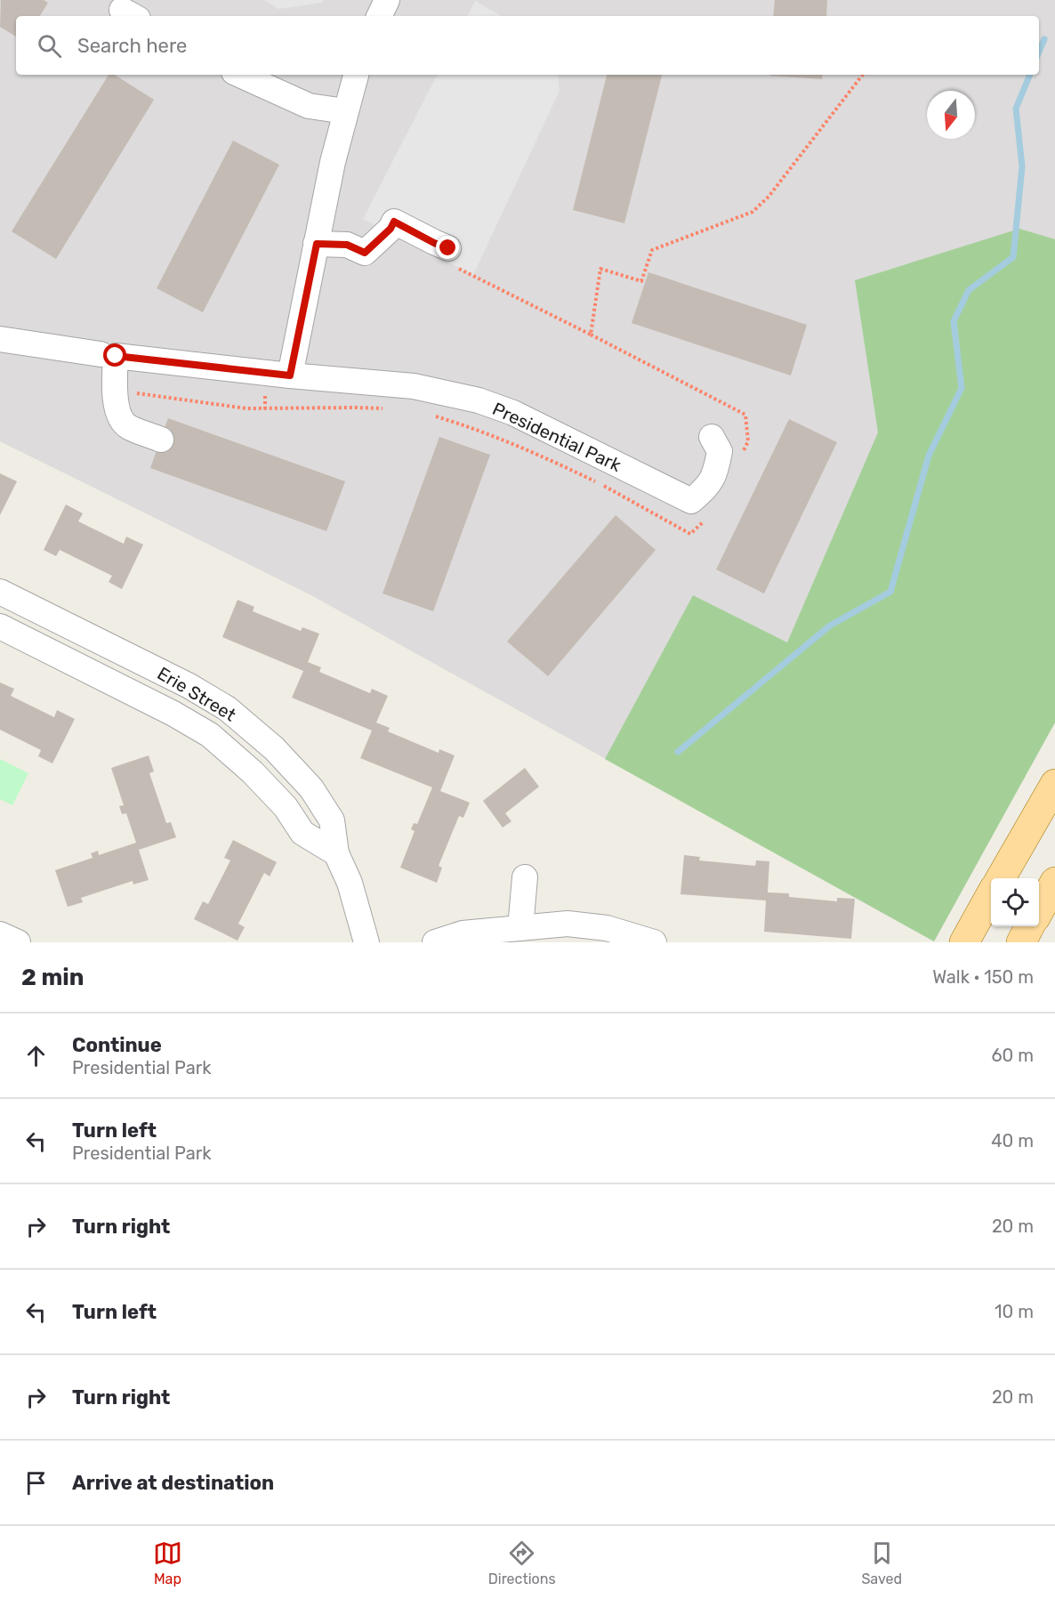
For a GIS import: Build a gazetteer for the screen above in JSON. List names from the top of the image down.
{
  "streets": {
    "street": ["Presidential Park", "Erie Street"]
  },
  "north": "bottom",
  "page": {
    "search": "Search here",
    "heading": ["2 min", "Walk · 150 m"],
    "list": [
      ["Continue", "Presidential Park", "60 m"],
      ["Turn left", "Presidential Park", "40 m"],
      ["Turn right", "20 m"],
      ["Turn left", "10 m"],
      ["Turn right", "20 m"],
      "Arrive at destination"
    ],
    "nav": ["Map", "Directions", "Saved"]
  }
}
